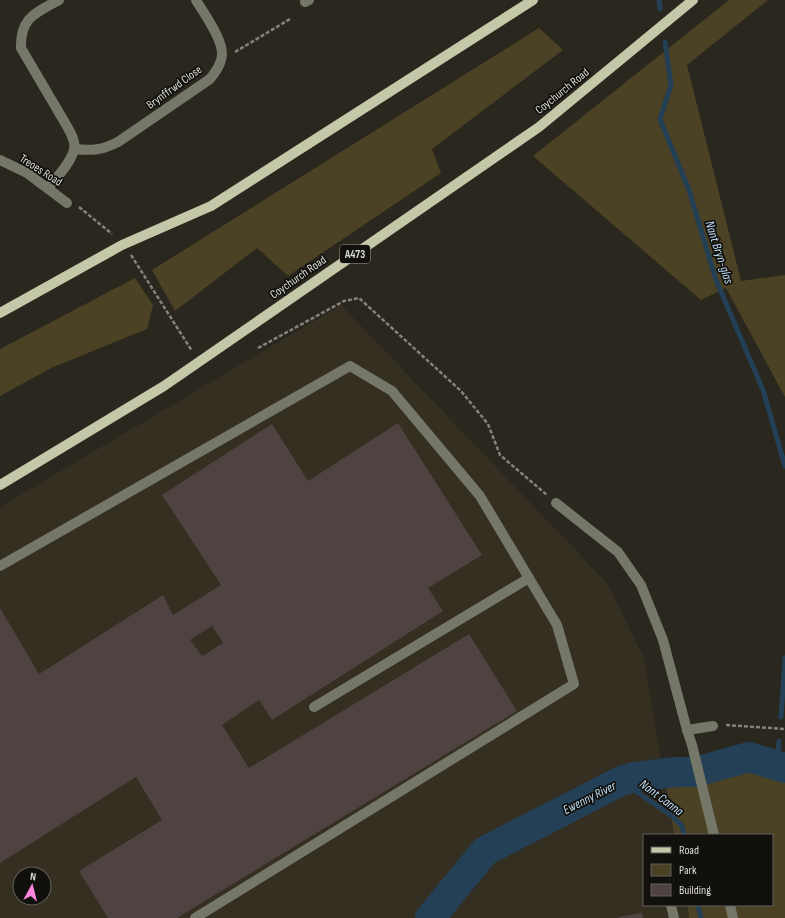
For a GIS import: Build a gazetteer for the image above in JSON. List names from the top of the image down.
{
  "streets": {
    "main road": ["Coychurch Road", "A473"],
    "street": ["Brynffrwd Close", "Treoes Road"]
  },
  "water": ["Nant Bryn-glas", "Ewenny River", "Nant Canna"],
  "legend": ["Road", "Park", "Building"],
  "north": "top"
}
